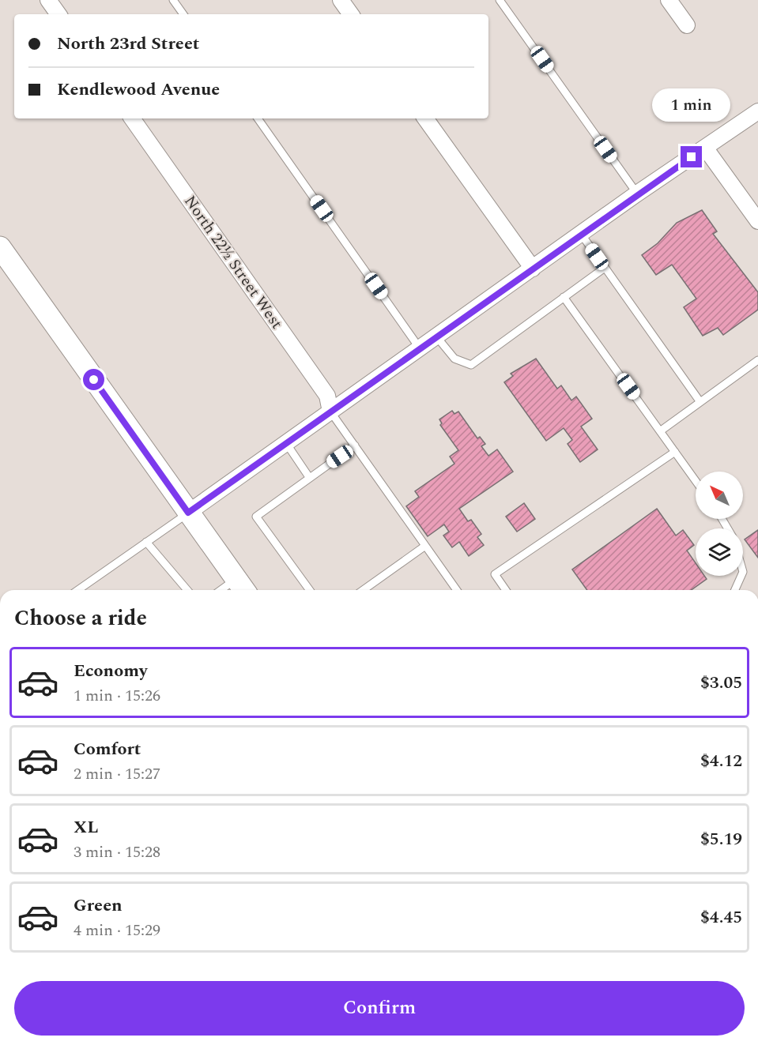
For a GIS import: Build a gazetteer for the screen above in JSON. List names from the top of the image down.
{
  "streets": {
    "street": ["North 22½ Street West"]
  },
  "north": "top left",
  "page": {
    "banner": ["North 23rd Street", "Kendlewood Avenue"],
    "bubble": "1 min",
    "heading": "Choose a ride",
    "list": [
      {
        "name": "Economy",
        "note": "1 min · 15:26",
        "value": "$3.05"
      },
      {
        "name": "Comfort",
        "note": "2 min · 15:27",
        "value": "$4.12"
      },
      {
        "name": "XL",
        "note": "3 min · 15:28",
        "value": "$5.19"
      },
      {
        "name": "Green",
        "note": "4 min · 15:29",
        "value": "$4.45"
      }
    ],
    "buttons": "Confirm"
  }
}
